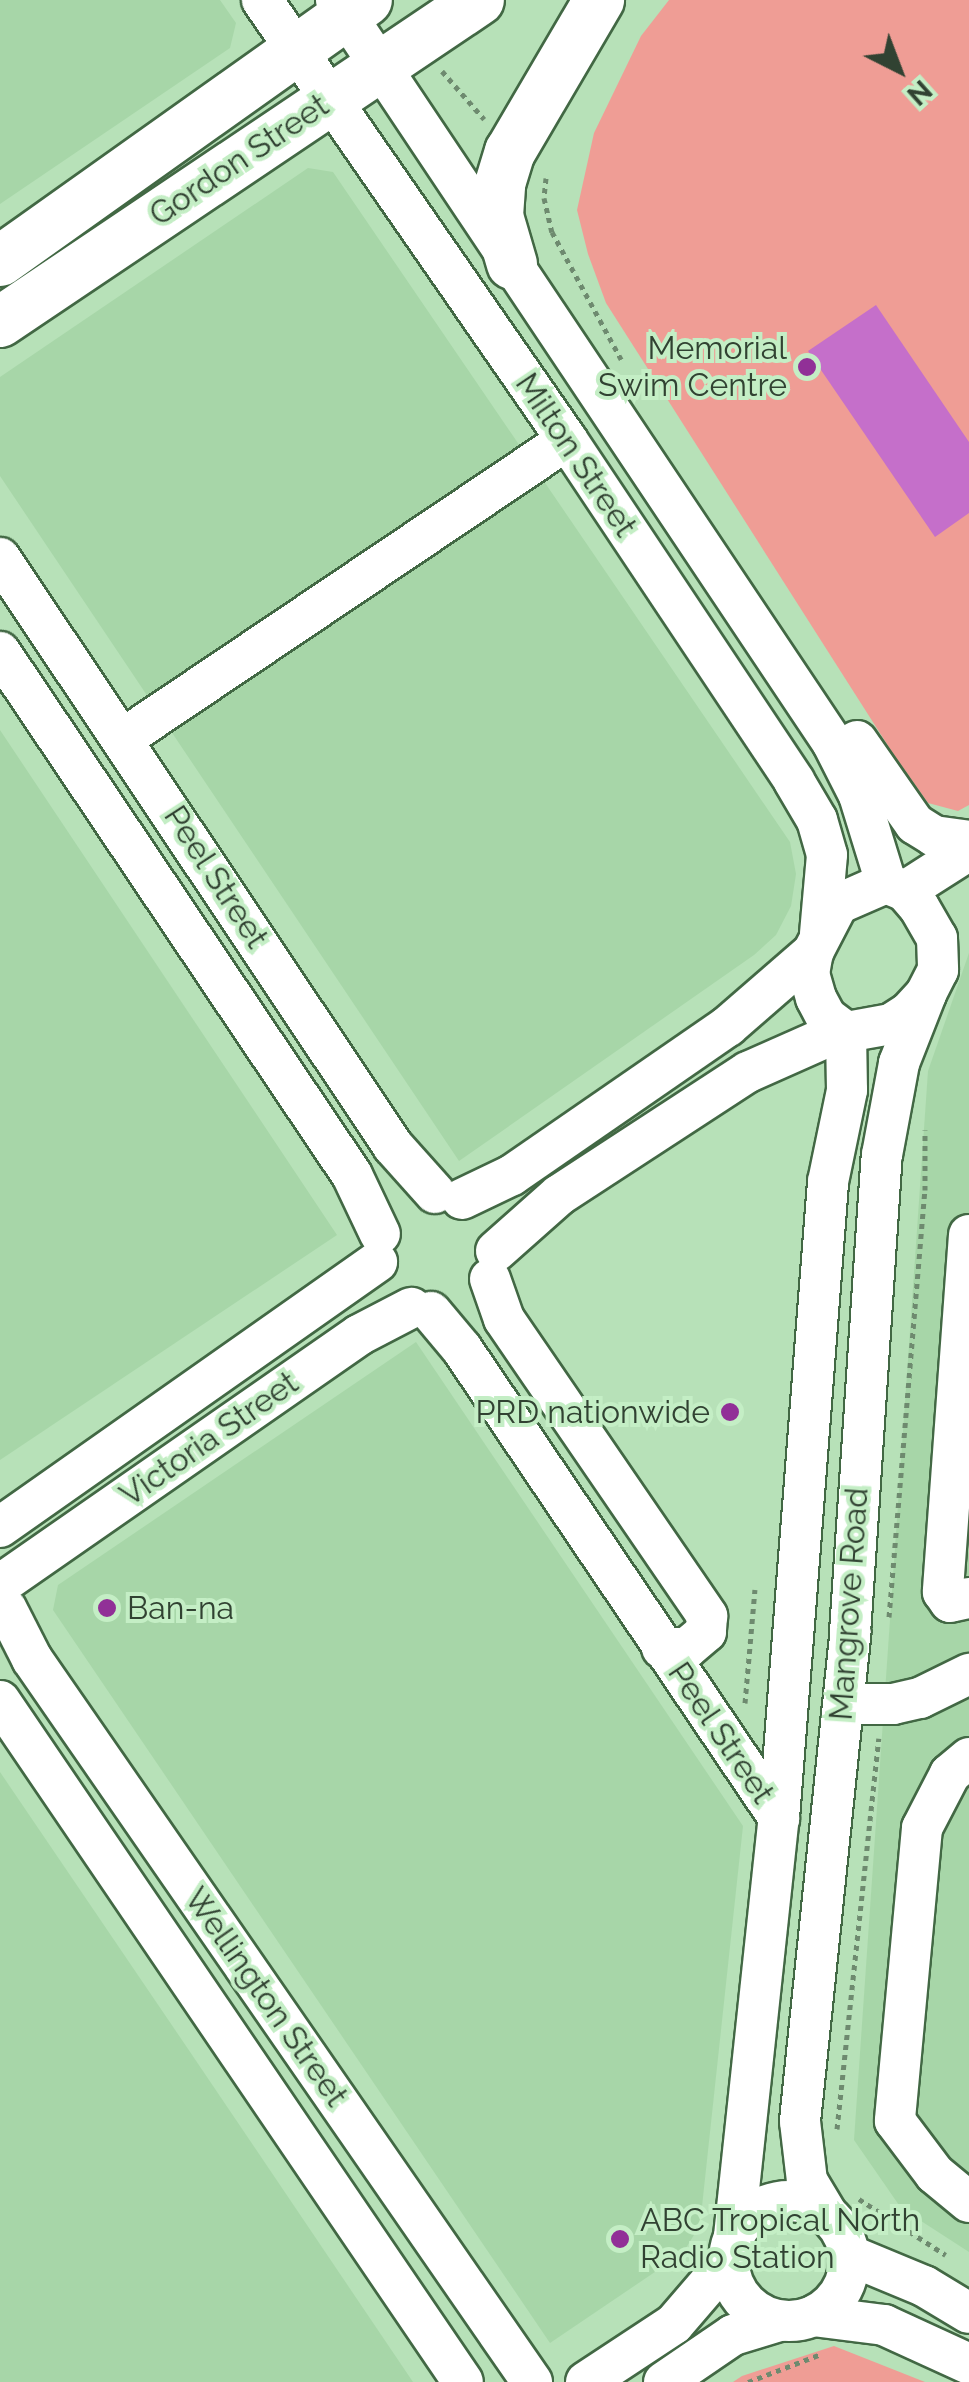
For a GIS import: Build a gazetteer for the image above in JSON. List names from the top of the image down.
{
  "streets": {
    "main road": ["Gordon Street"],
    "street": [
      "Milton Street",
      "Peel Street",
      "Victoria Street",
      "Mangrove Road",
      "Wellington Street"
    ]
  },
  "crossings": [
    ["Gordon Street", "Milton Street"],
    ["Milton Street", "Mangrove Road"],
    ["Peel Street", "Victoria Street"],
    ["Peel Street", "Mangrove Road"],
    ["Victoria Street", "Wellington Street"]
  ],
  "places": [
    "Memorial Swim Centre",
    "PRD nationwide",
    "Ban-na",
    "ABC Tropical North Radio Station"
  ],
  "north": "bottom right"
}
